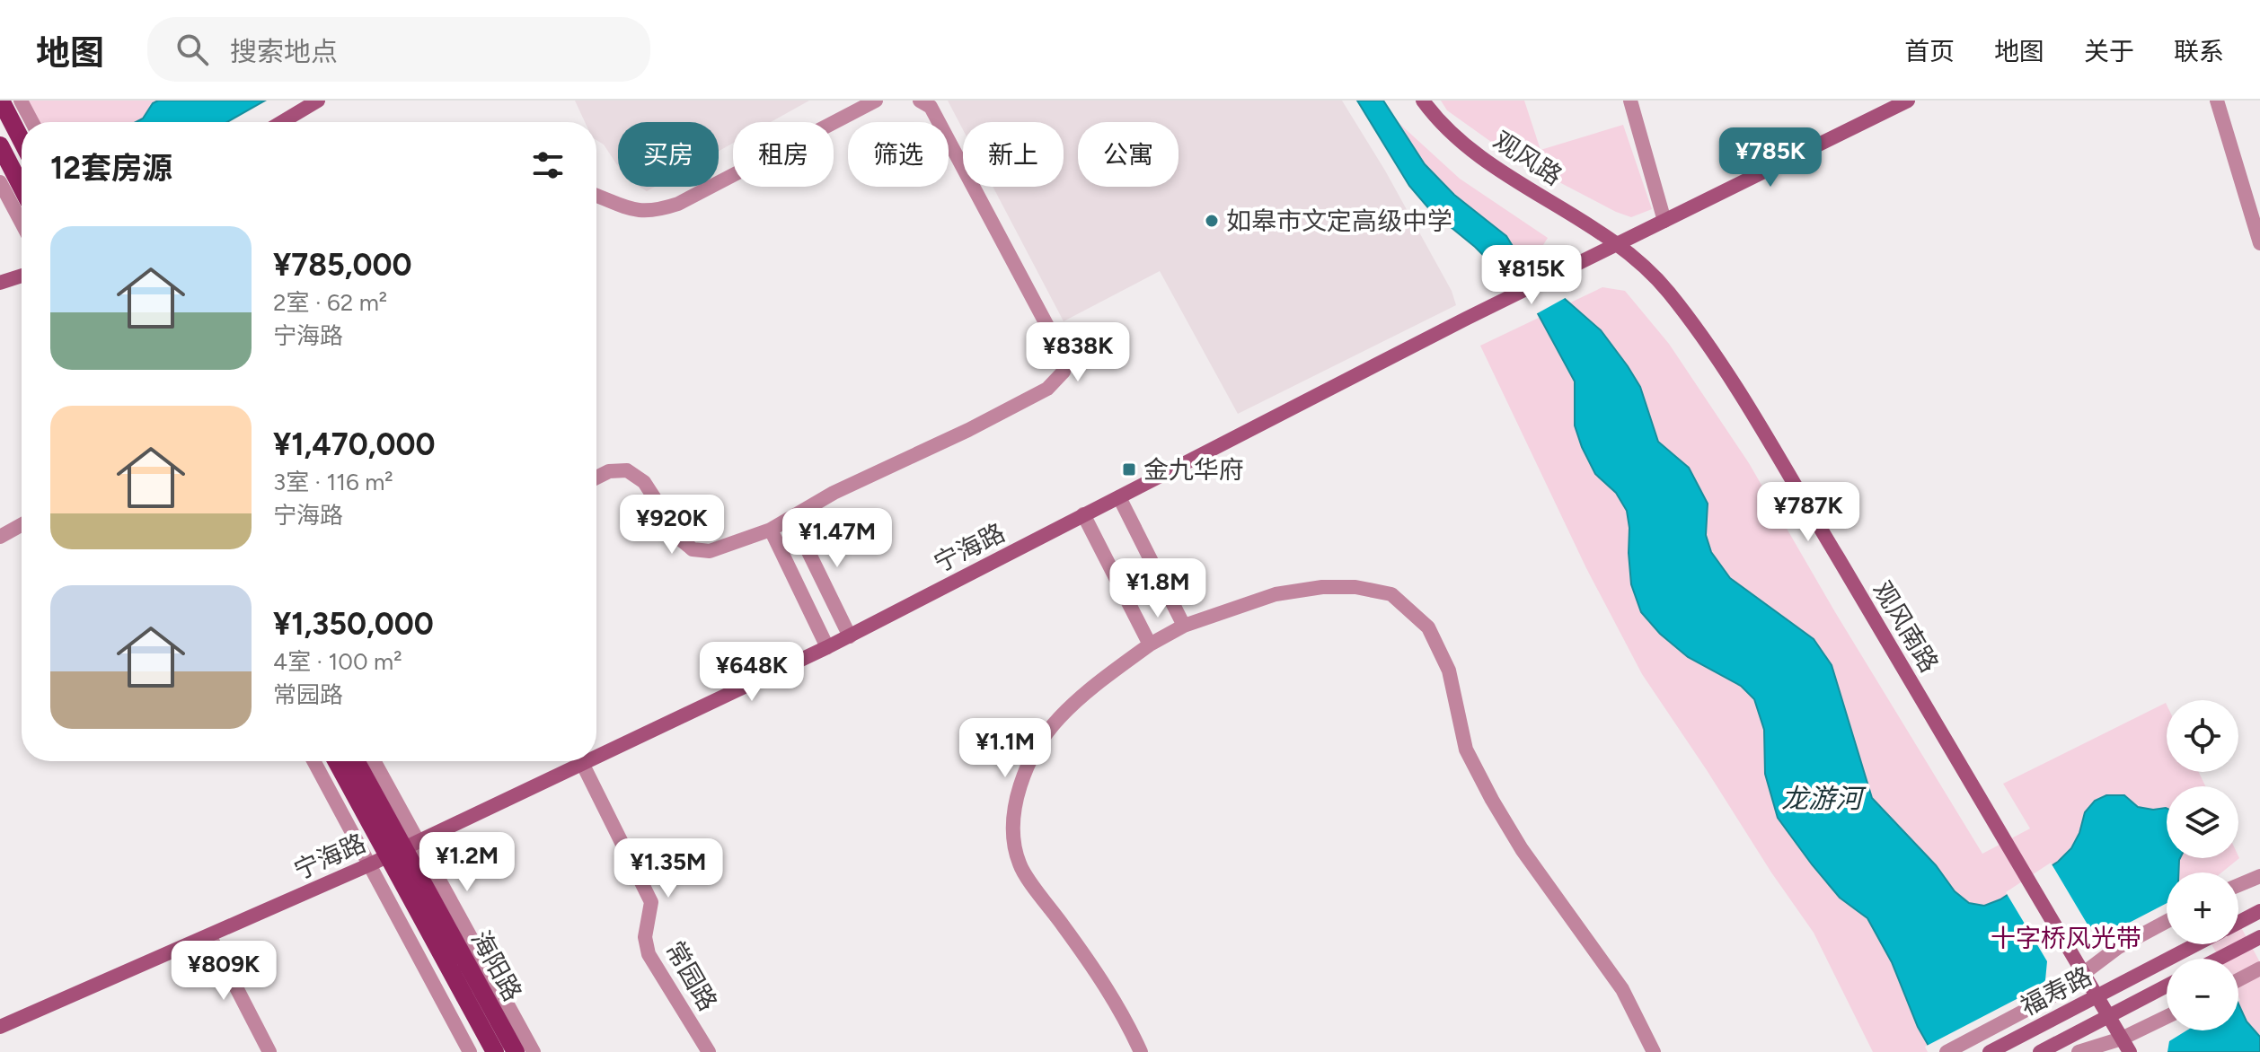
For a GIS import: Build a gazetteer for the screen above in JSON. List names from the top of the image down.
{
  "streets": {
    "main road": ["海阳路"],
    "street": [
      "观风路",
      "宁海路",
      "观风南路",
      "常园路",
      "福寿路"
    ]
  },
  "crossings": [
    ["观风路", "宁海路"],
    ["观风路", "观风南路"],
    ["宁海路", "观风南路"],
    ["宁海路", "海阳路"],
    ["宁海路", "常园路"],
    ["观风南路", "福寿路"]
  ],
  "water": ["龙游河"],
  "parks": ["十字桥风光带"],
  "places": {
    "other": ["如皋市文定高级中学"],
    "transit": ["金九华府"]
  },
  "page": {
    "header": "地图",
    "search": "搜索地点",
    "nav": [
      "首页",
      "地图",
      "关于",
      "联系"
    ],
    "chip": [
      "买房",
      "租房",
      "筛选",
      "新上",
      "公寓"
    ],
    "heading": "12套房源",
    "price": [
      "¥785K",
      "¥815K",
      "¥838K",
      "¥787K",
      "¥920K",
      "¥1.47M",
      "¥1.8M",
      "¥648K",
      "¥1.1M",
      "¥1.2M",
      "¥1.35M",
      "¥809K"
    ],
    "list": [
      {
        "name": "¥785,000",
        "note": "2室 · 62 m² · 宁海路"
      },
      {
        "name": "¥1,470,000",
        "note": "3室 · 116 m² · 宁海路"
      },
      {
        "name": "¥1,350,000",
        "note": "4室 · 100 m² · 常园路"
      }
    ],
    "map_buttons": ["+", "−"]
  }
}
